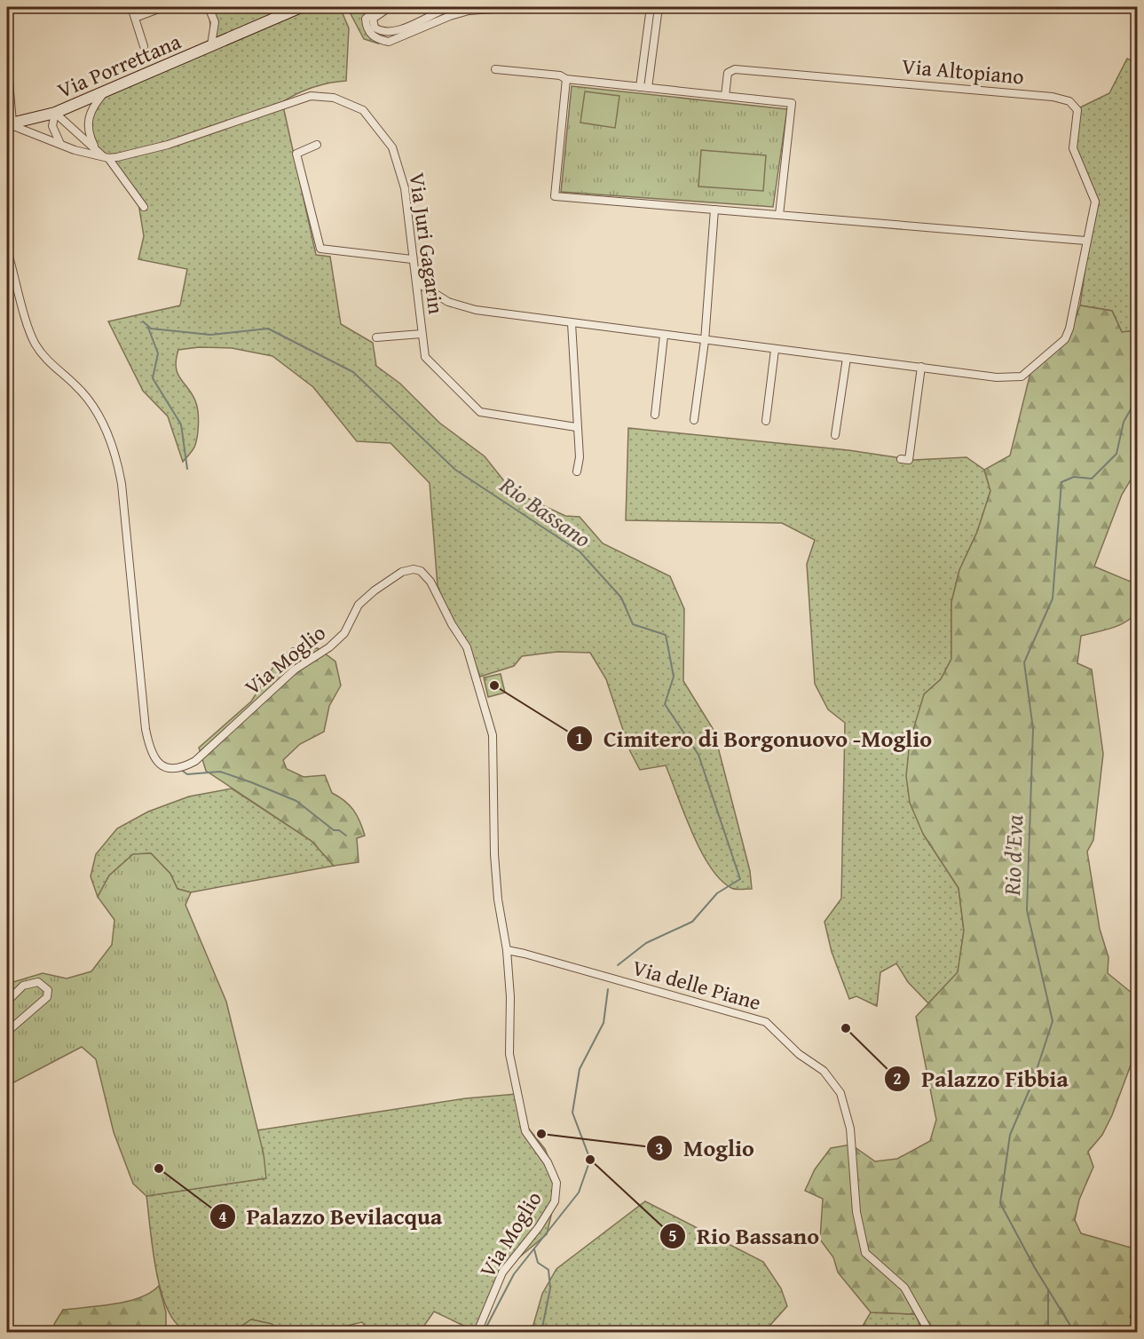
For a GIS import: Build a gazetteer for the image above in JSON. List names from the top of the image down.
{
  "streets": {
    "main road": ["Via Porrettana"],
    "street": [
      "Via Altopiano",
      "Via Juri Gagarin",
      "Via Moglio",
      "Via delle Piane"
    ]
  },
  "crossings": [
    ["Via Porrettana", "Via Juri Gagarin"],
    ["Via Altopiano", "Via Juri Gagarin"],
    ["Via Moglio", "Via delle Piane"]
  ],
  "water": ["Rio Bassano", "Rio d'Eva"],
  "places": [
    "Cimitero di Borgonuovo -Moglio",
    "Palazzo Fibbia",
    "Moglio",
    "Rio Bassano",
    "Palazzo Bevilacqua"
  ]
}
